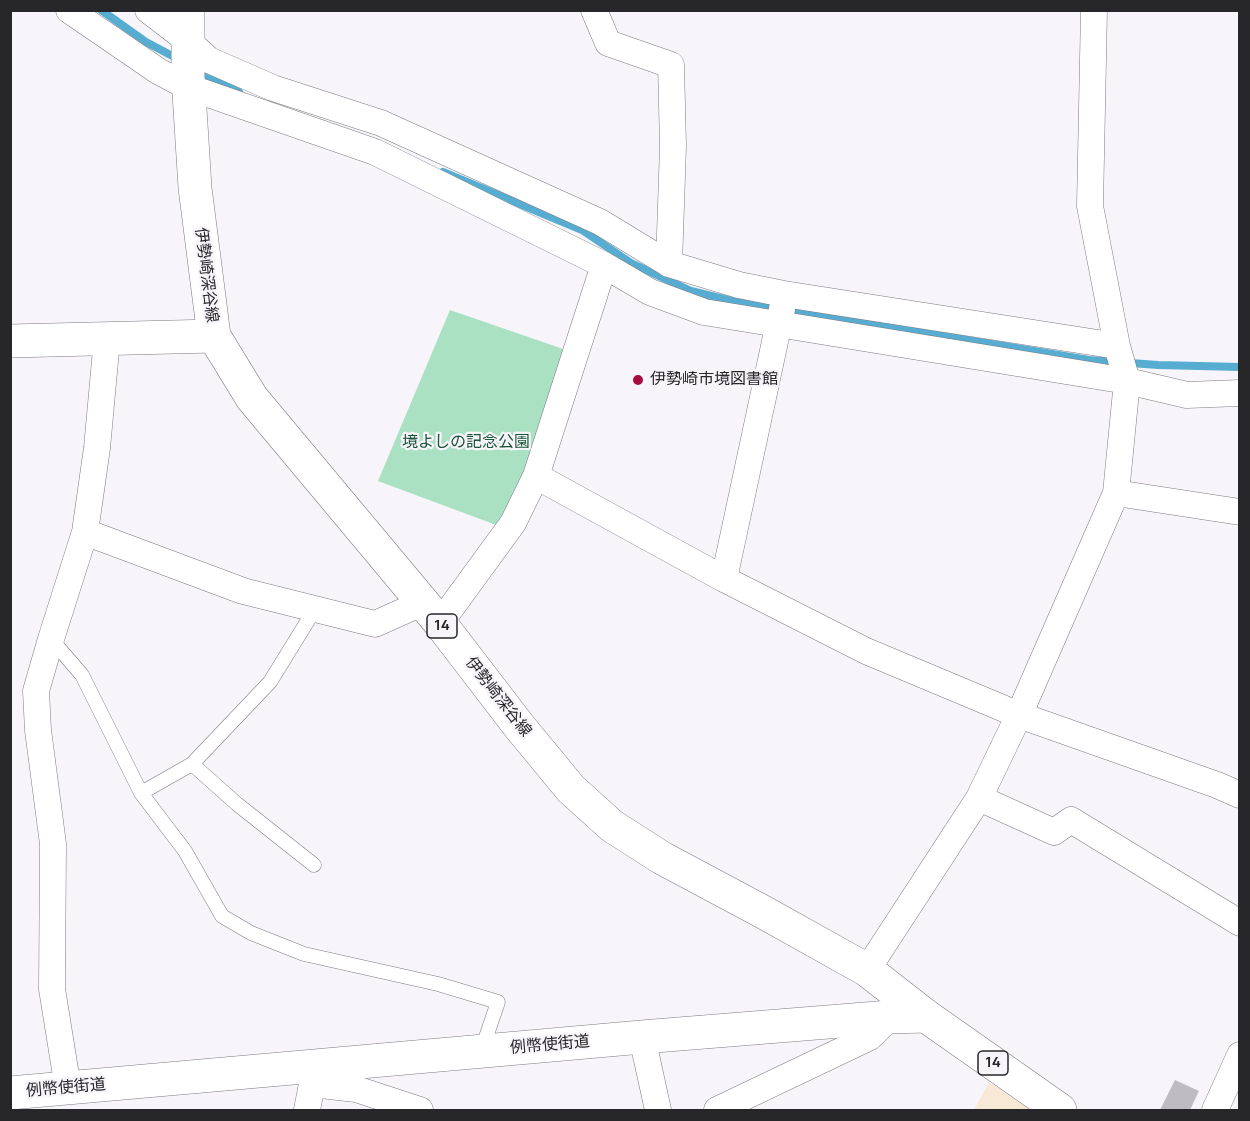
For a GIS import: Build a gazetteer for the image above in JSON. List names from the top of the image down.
{
  "streets": {
    "main road": ["伊勢崎深谷線", "14", "例幣使街道"]
  },
  "crossings": [
    ["伊勢崎深谷線", "14"],
    ["伊勢崎深谷線", "例幣使街道"],
    ["14", "例幣使街道"]
  ],
  "parks": ["境よしの記念公園"],
  "places": ["伊勢崎市境図書館"]
}
